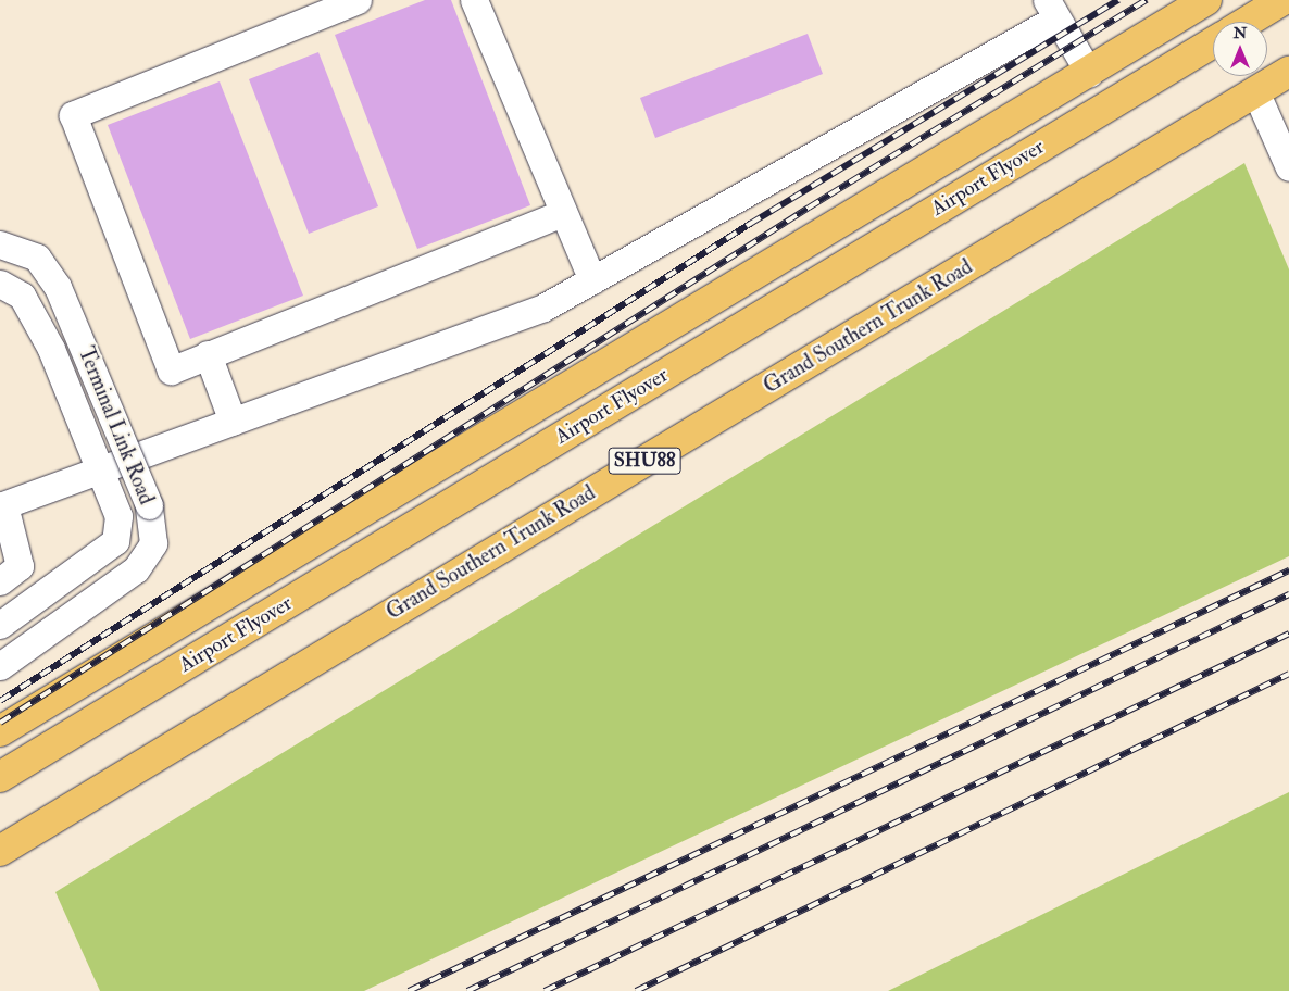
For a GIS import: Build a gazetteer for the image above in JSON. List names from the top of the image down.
{
  "streets": {
    "main road": ["Airport Flyover", "Grand Southern Trunk Road", "SHU88"],
    "street": ["Terminal Link Road"]
  },
  "north": "top"
}
